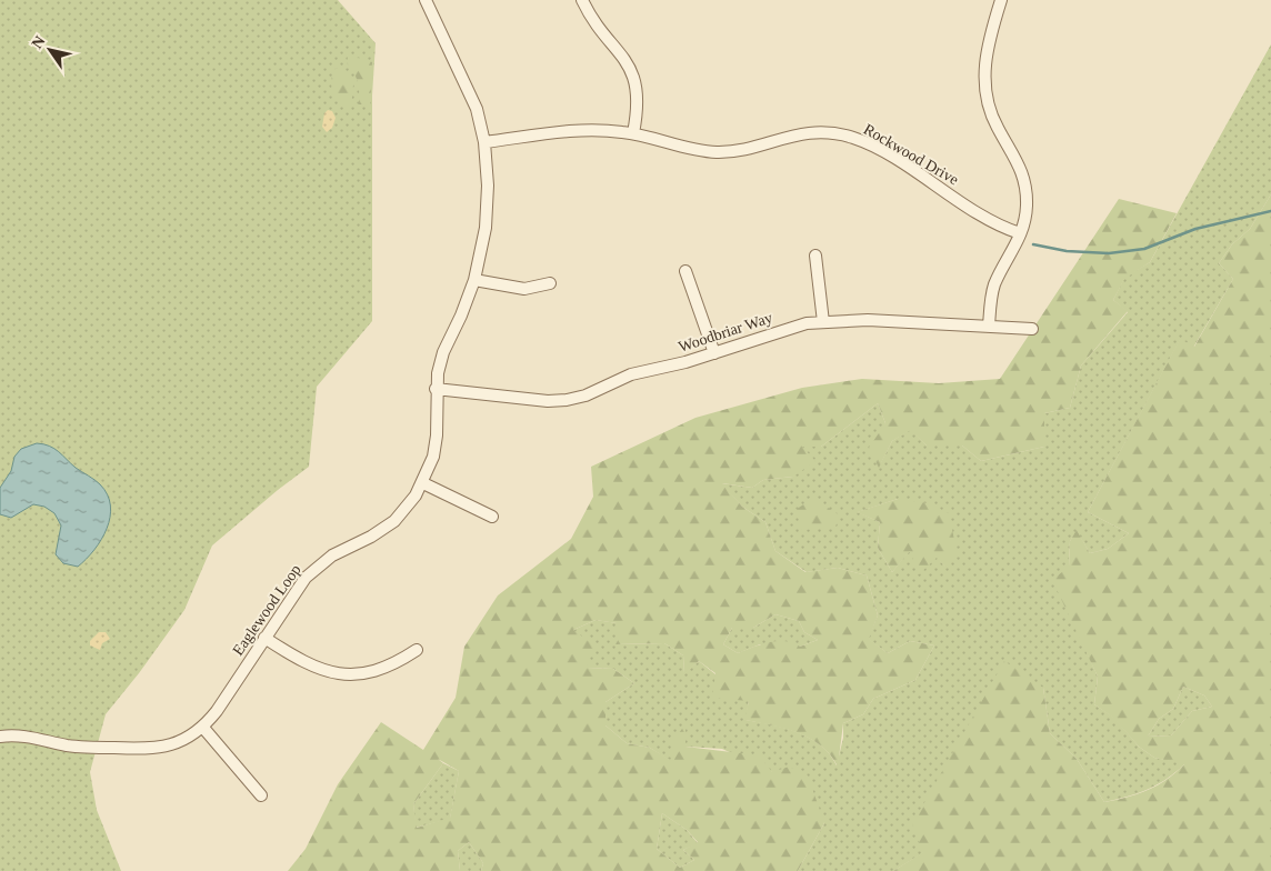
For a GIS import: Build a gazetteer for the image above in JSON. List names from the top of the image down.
{
  "streets": {
    "street": ["Rockwood Drive", "Woodbriar Way", "Eaglewood Loop"]
  },
  "crossings": [
    ["Rockwood Drive", "Eaglewood Loop"],
    ["Woodbriar Way", "Eaglewood Loop"]
  ],
  "north": "top left"
}
